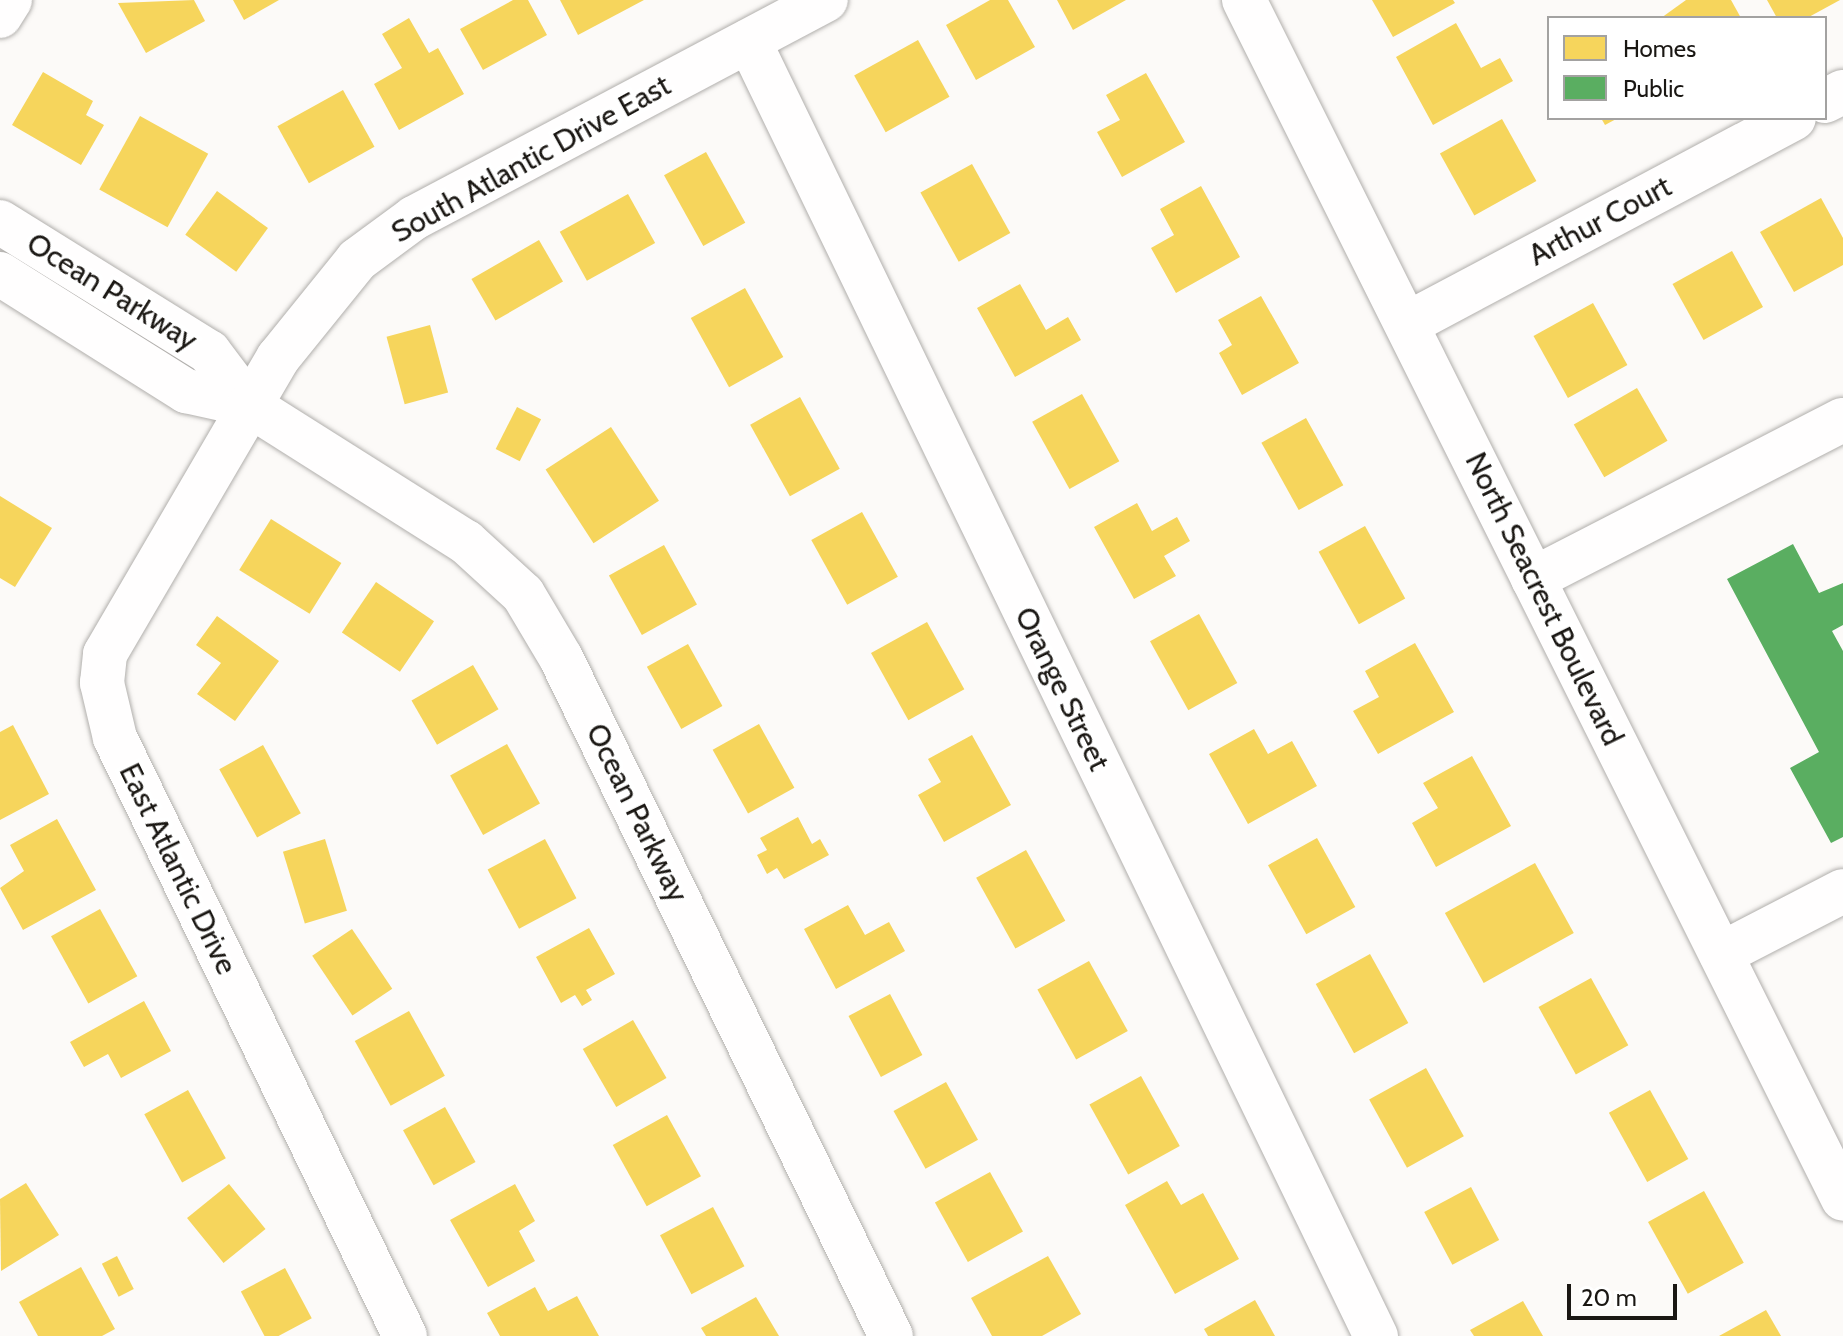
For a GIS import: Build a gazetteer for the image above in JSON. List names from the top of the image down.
{
  "streets": {
    "street": [
      "South Atlantic Drive East",
      "Arthur Court",
      "Ocean Parkway",
      "North Seacrest Boulevard",
      "Orange Street",
      "East Atlantic Drive"
    ]
  },
  "crossings": [
    ["South Atlantic Drive East", "Ocean Parkway"],
    ["South Atlantic Drive East", "Orange Street"],
    ["South Atlantic Drive East", "East Atlantic Drive"],
    ["Arthur Court", "North Seacrest Boulevard"],
    ["Ocean Parkway", "East Atlantic Drive"]
  ],
  "legend": ["Homes", "Public"],
  "scale_bar": "20 m"
}
